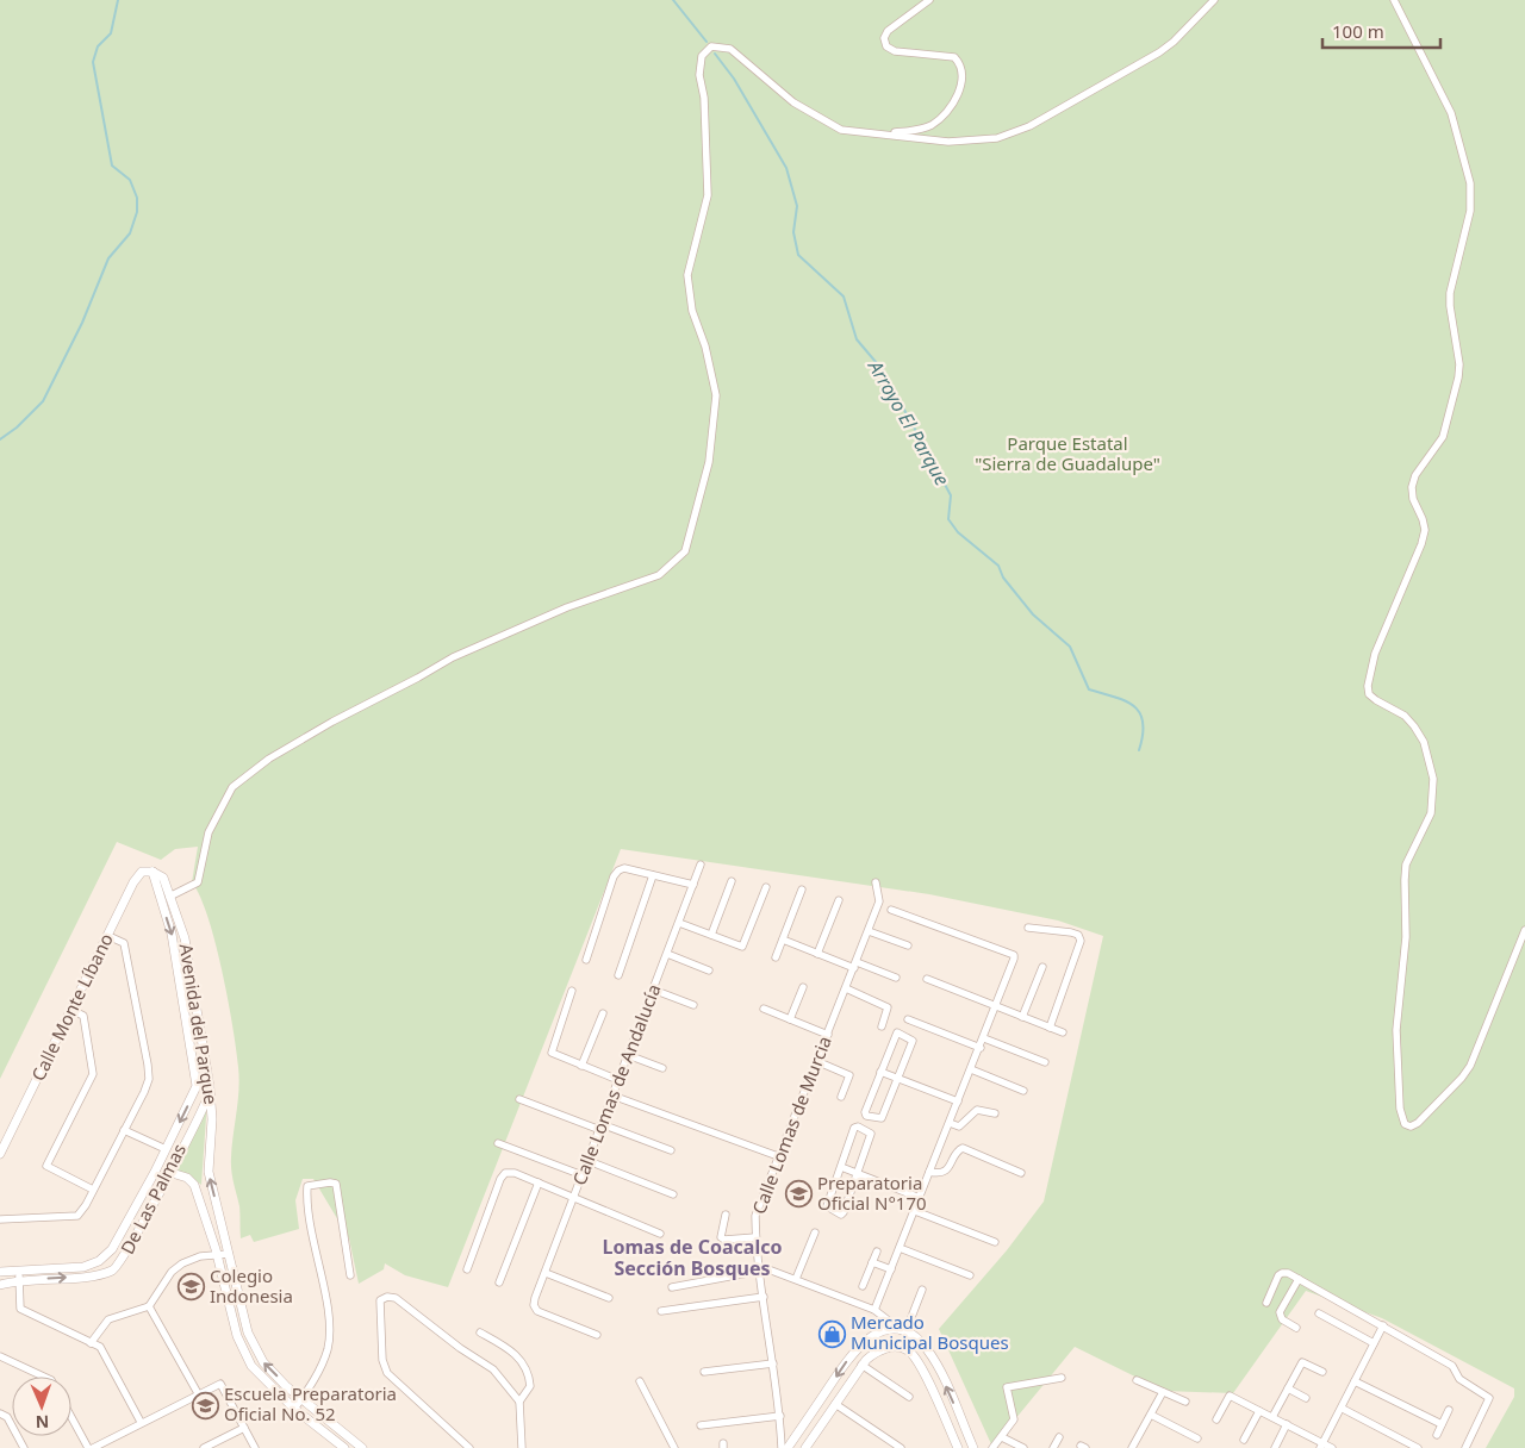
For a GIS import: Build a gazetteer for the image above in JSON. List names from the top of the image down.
{
  "streets": {
    "street": [
      "Calle Monte Líbano",
      "Avenida del Parque",
      "Calle Lomas de Andalucía",
      "Calle Lomas de Murcia",
      "De Las Palmas"
    ]
  },
  "crossings": [
    ["Calle Monte Líbano", "Avenida del Parque"],
    ["Avenida del Parque", "De Las Palmas"]
  ],
  "districts": ["Lomas de Coacalco Sección Bosques"],
  "water": ["Arroyo El Parque"],
  "parks": ["Parque Estatal \"Sierra de Guadalupe\""],
  "places": {
    "school or university": ["Preparatoria Oficial N°170", "Colegio Indonesia", "Escuela Preparatoria Oficial No. 52"],
    "shop": ["Mercado Municipal Bosques"]
  },
  "scale_bar": "100 m",
  "north": "bottom"
}
